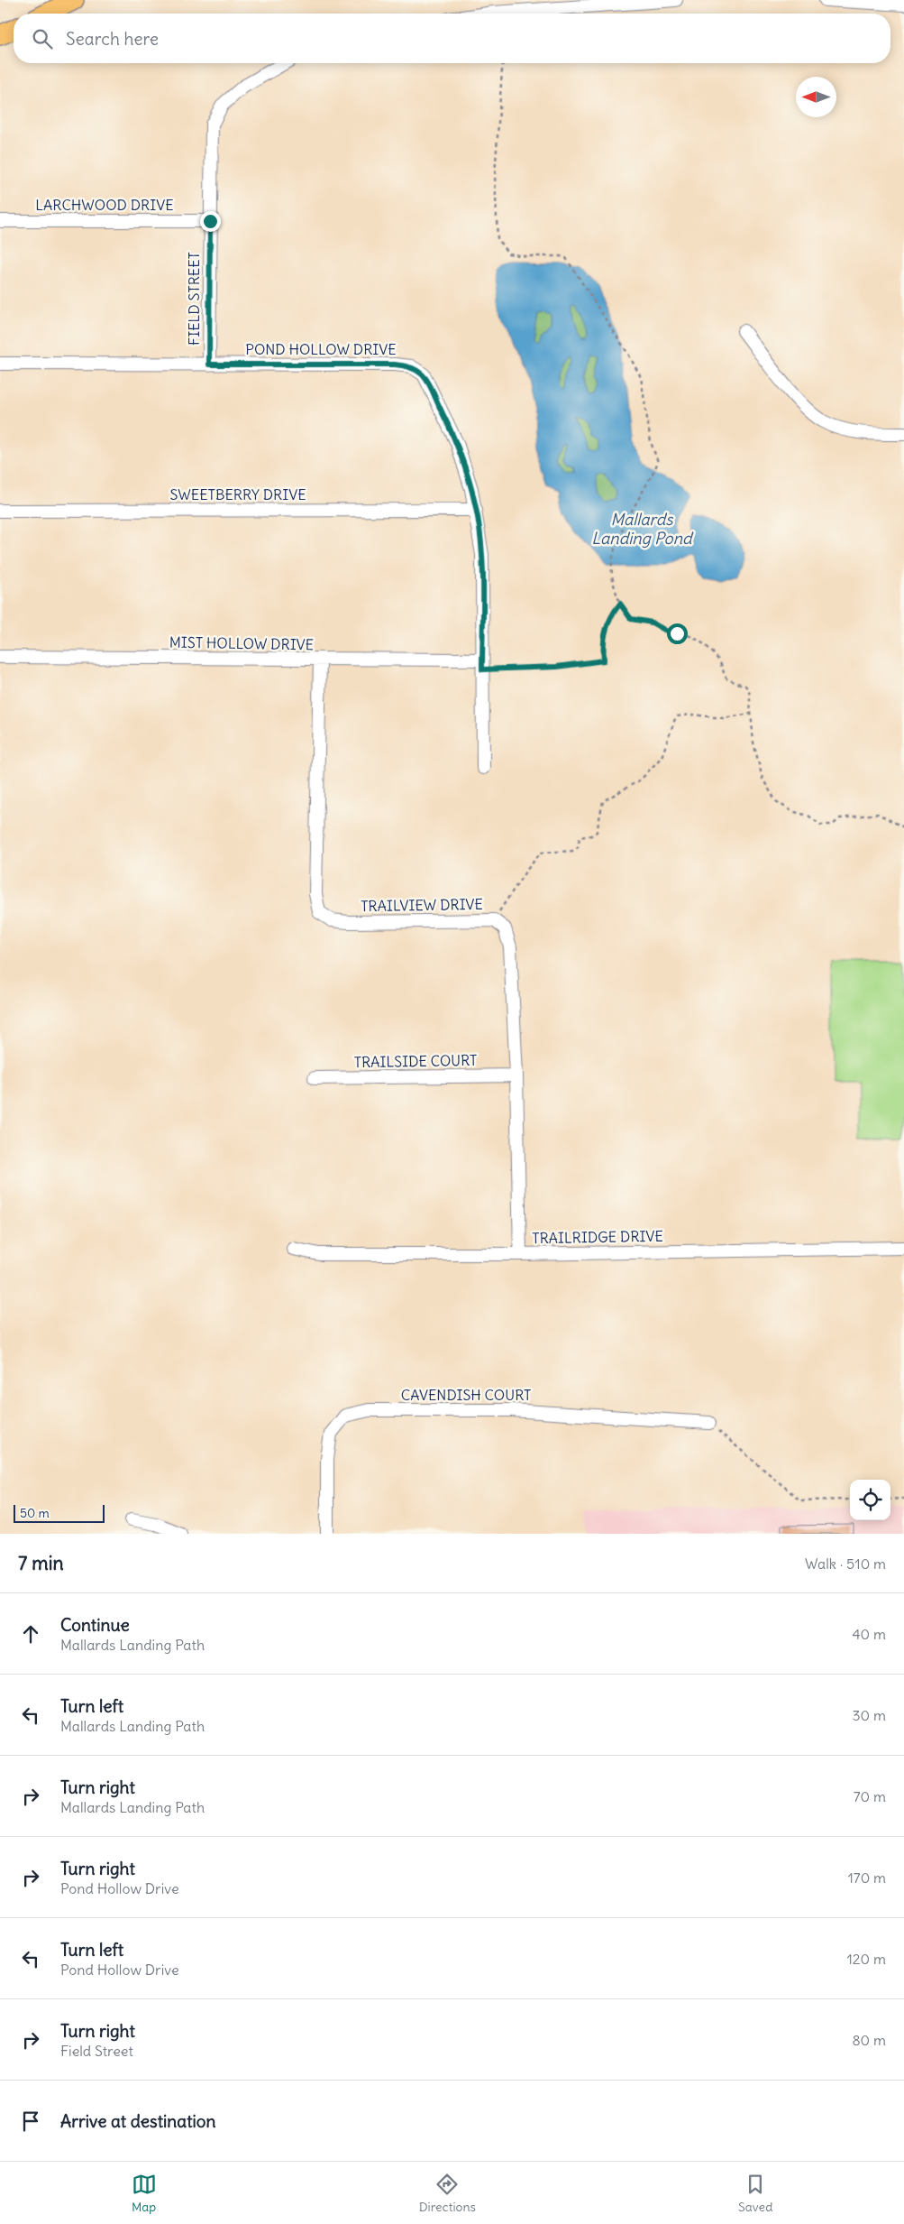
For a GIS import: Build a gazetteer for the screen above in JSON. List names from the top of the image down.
{
  "streets": {
    "street": [
      "LARCHWOOD DRIVE",
      "FIELD STREET",
      "POND HOLLOW DRIVE",
      "SWEETBERRY DRIVE",
      "MIST HOLLOW DRIVE",
      "TRAILVIEW DRIVE",
      "TRAILSIDE COURT",
      "TRAILRIDGE DRIVE",
      "CAVENDISH COURT"
    ]
  },
  "crossings": [
    ["LARCHWOOD DRIVE", "FIELD STREET"],
    ["FIELD STREET", "POND HOLLOW DRIVE"],
    ["POND HOLLOW DRIVE", "SWEETBERRY DRIVE"],
    ["POND HOLLOW DRIVE", "MIST HOLLOW DRIVE"],
    ["MIST HOLLOW DRIVE", "TRAILVIEW DRIVE"],
    ["TRAILVIEW DRIVE", "TRAILSIDE COURT"],
    ["TRAILVIEW DRIVE", "TRAILRIDGE DRIVE"]
  ],
  "water": ["Mallards Landing Pond"],
  "scale_bar": "50 m",
  "north": "left",
  "page": {
    "search": "Search here",
    "scale": "50 m",
    "heading": ["7 min", "Walk · 510 m"],
    "list": [
      ["Continue", "Mallards Landing Path", "40 m"],
      ["Turn left", "Mallards Landing Path", "30 m"],
      ["Turn right", "Mallards Landing Path", "70 m"],
      ["Turn right", "Pond Hollow Drive", "170 m"],
      ["Turn left", "Pond Hollow Drive", "120 m"],
      ["Turn right", "Field Street", "80 m"],
      "Arrive at destination"
    ],
    "nav": ["Map", "Directions", "Saved"]
  }
}
